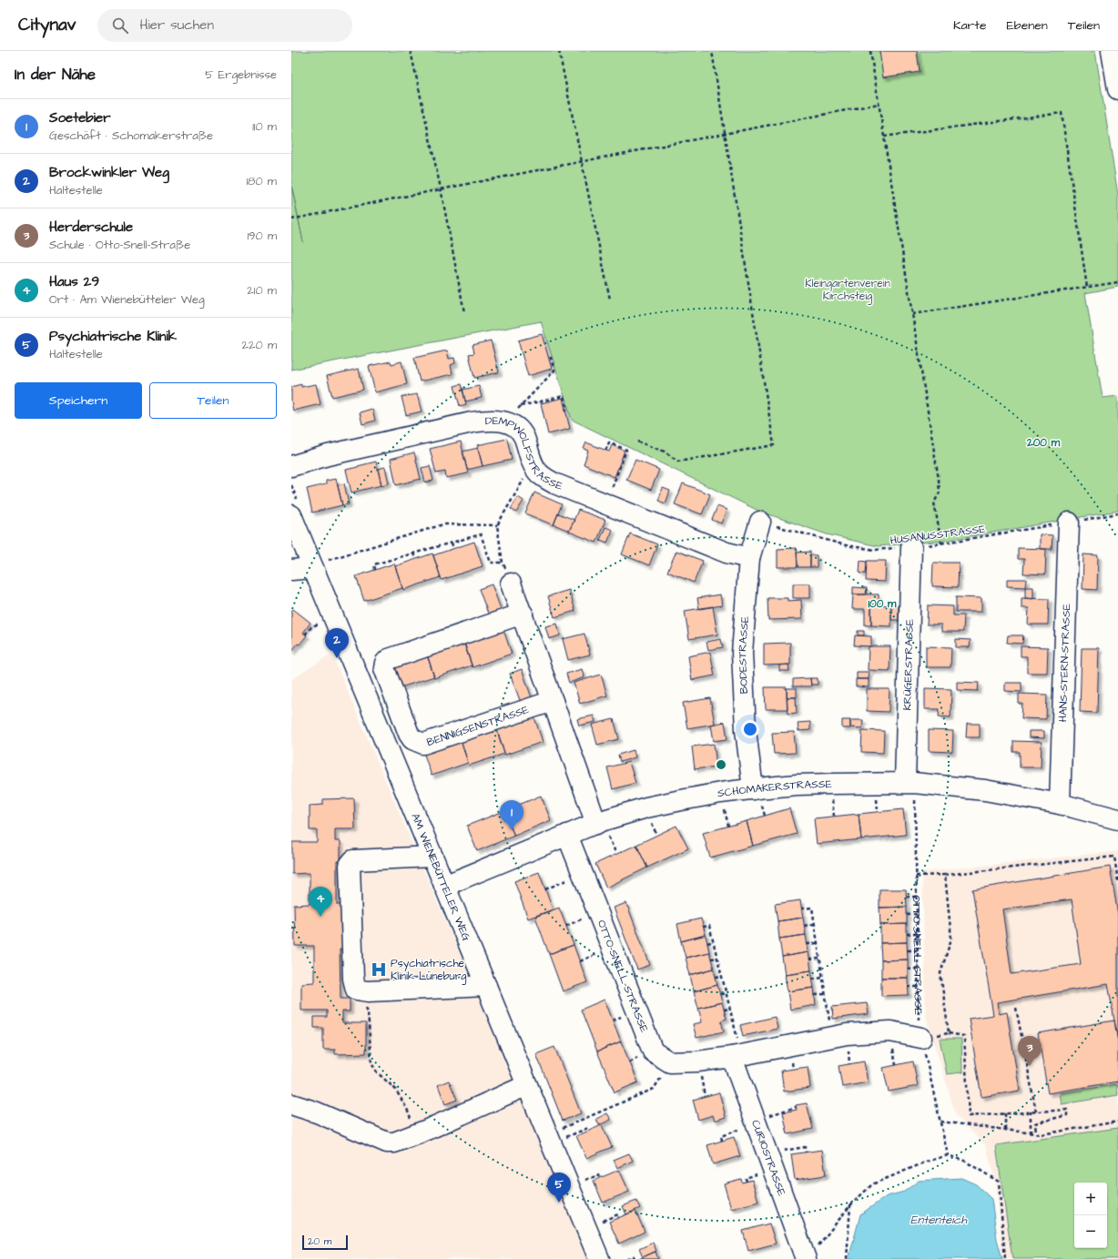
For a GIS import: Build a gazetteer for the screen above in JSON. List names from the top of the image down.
{
  "streets": {
    "street": [
      "DEMPWOLFSTRASSE",
      "BODESTRASSE",
      "HANS-STERN-STRASSE",
      "KRÜGERSTRASSE",
      "BENNIGSENSTRASSE",
      "SCHOMAKERSTRASSE",
      "AM WIENEBÜTTELER WEG",
      "OTTO-SNELL-STRASSE",
      "CURIOSTRASSE"
    ],
    "path": ["HUSANUSSTRASSE"]
  },
  "crossings": [
    ["DEMPWOLFSTRASSE", "BODESTRASSE"],
    ["HUSANUSSTRASSE", "BODESTRASSE"],
    ["HUSANUSSTRASSE", "HANS-STERN-STRASSE"],
    ["HUSANUSSTRASSE", "KRÜGERSTRASSE"],
    ["BODESTRASSE", "SCHOMAKERSTRASSE"],
    ["HANS-STERN-STRASSE", "SCHOMAKERSTRASSE"],
    ["KRÜGERSTRASSE", "SCHOMAKERSTRASSE"],
    ["KRÜGERSTRASSE", "OTTO-SNELL-STRASSE"],
    ["SCHOMAKERSTRASSE", "AM WIENEBÜTTELER WEG"],
    ["SCHOMAKERSTRASSE", "OTTO-SNELL-STRASSE"]
  ],
  "water": ["Ententeich"],
  "parks": ["Kleingartenverein Kirchsteig"],
  "places": {
    "hospital": ["Psychiatrische Klinik Lüneburg"]
  },
  "scale_bar": "20 m",
  "page": {
    "header": "Citynav",
    "search": "Hier suchen",
    "nav": ["Karte", "Ebenen", "Teilen"],
    "heading": ["In der Nähe", "5 Ergebnisse"],
    "list": [
      {
        "mark": "1",
        "name": "Soetebier",
        "note": "Geschäft · Schomakerstraße",
        "value": "110 m"
      },
      {
        "mark": "2",
        "name": "Brockwinkler Weg",
        "note": "Haltestelle",
        "value": "180 m"
      },
      {
        "mark": "3",
        "name": "Herderschule",
        "note": "Schule · Otto-Snell-Straße",
        "value": "190 m"
      },
      {
        "mark": "4",
        "name": "Haus 29",
        "note": "Ort · Am Wienebütteler Weg",
        "value": "210 m"
      },
      {
        "mark": "5",
        "name": "Psychiatrische Klinik",
        "note": "Haltestelle",
        "value": "220 m"
      }
    ],
    "buttons": ["Speichern", "Teilen"],
    "pins": [
      "2",
      "1",
      "4",
      "3",
      "5"
    ],
    "map_buttons": ["+", "−"],
    "scale": "20 m"
  },
  "rings": ["200 m", "100 m"]
}
